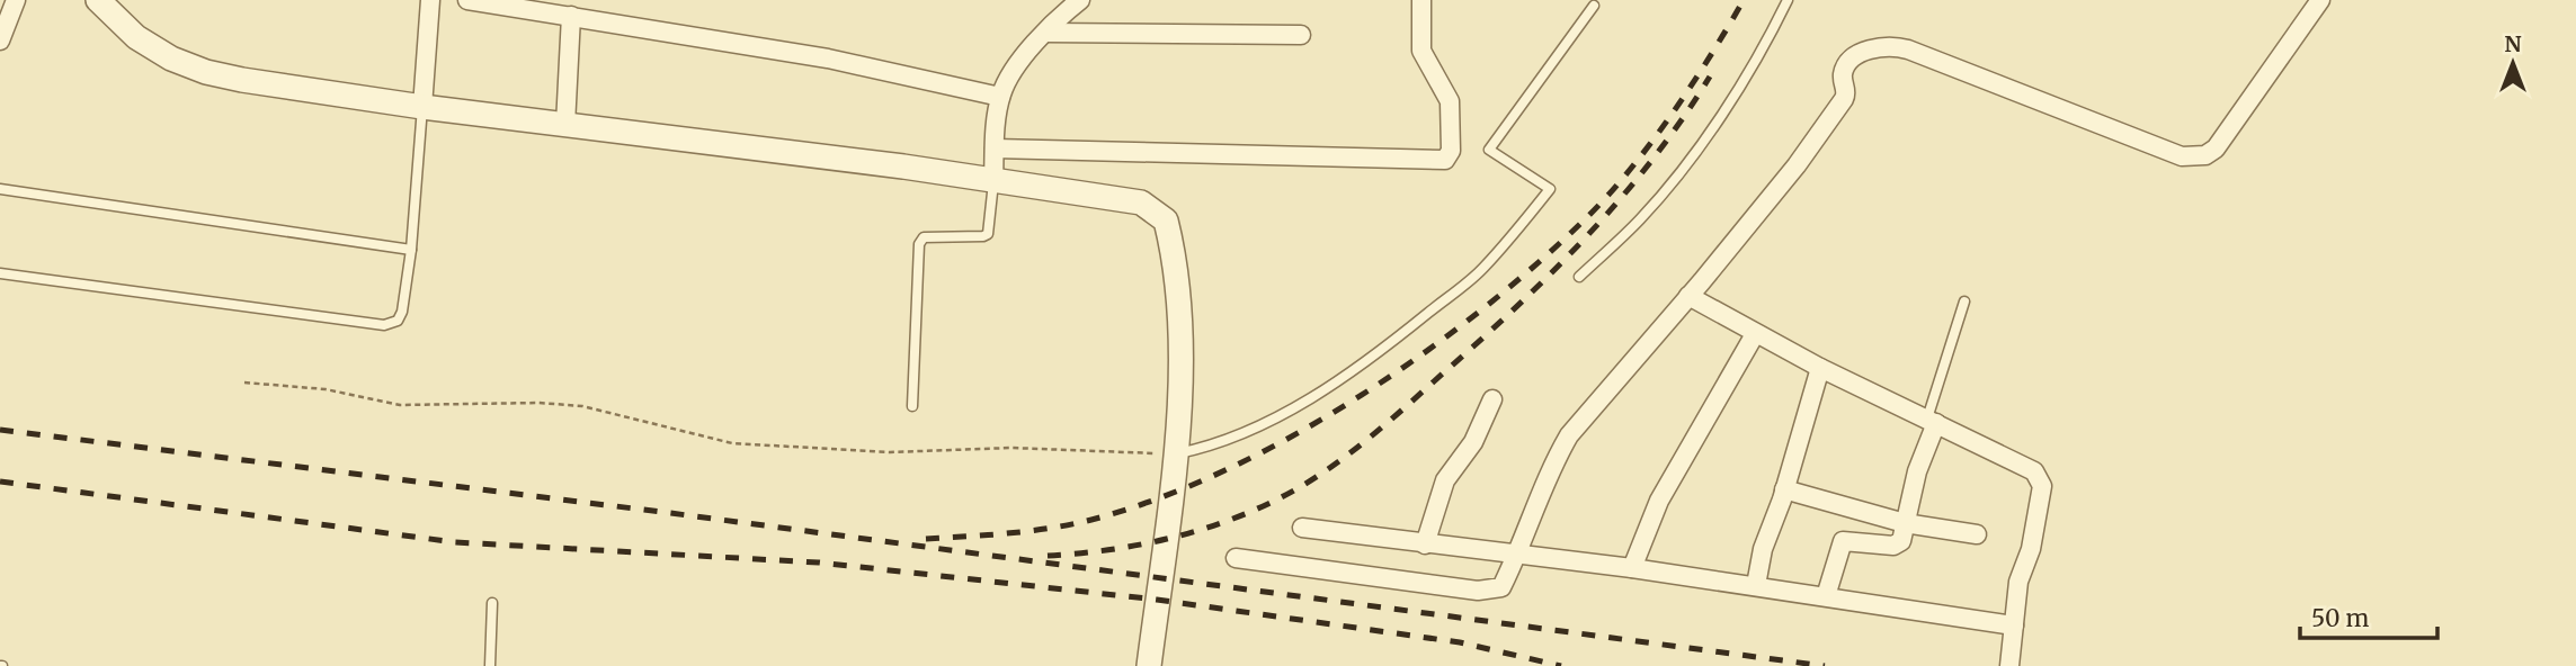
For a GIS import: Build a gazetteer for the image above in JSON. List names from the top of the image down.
{
  "scale_bar": "50 m",
  "north": "top"
}
